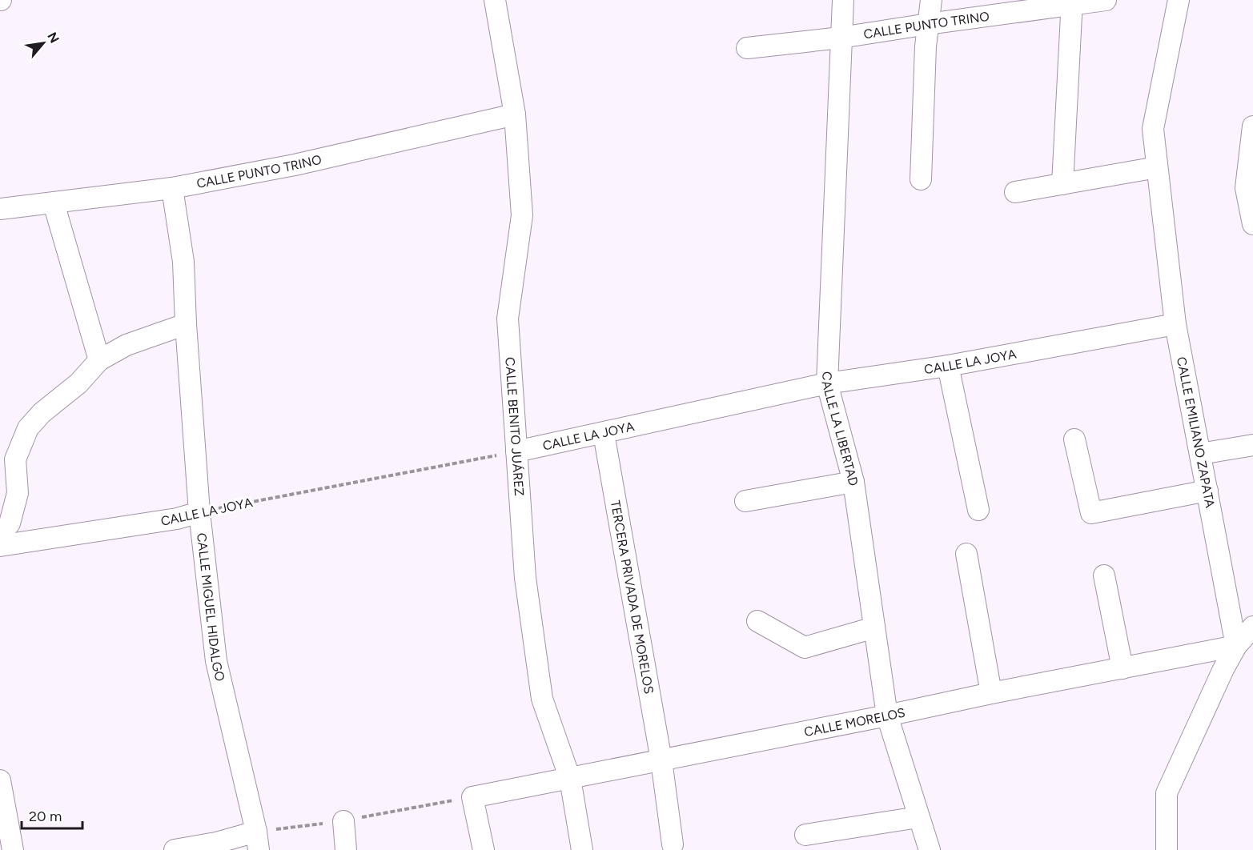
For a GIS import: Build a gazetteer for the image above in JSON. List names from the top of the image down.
{
  "streets": {
    "street": [
      "CALLE PUNTO TRINO",
      "CALLE LA JOYA",
      "CALLE BENITO JUÁREZ",
      "CALLE LA LIBERTAD",
      "CALLE EMILIANO ZAPATA",
      "TERCERA PRIVADA DE MORELOS",
      "CALLE MIGUEL HIDALGO",
      "CALLE MORELOS"
    ]
  },
  "crossings": [
    ["CALLE PUNTO TRINO", "CALLE BENITO JUÁREZ"],
    ["CALLE PUNTO TRINO", "CALLE LA LIBERTAD"],
    ["CALLE PUNTO TRINO", "CALLE MIGUEL HIDALGO"],
    ["CALLE LA JOYA", "CALLE BENITO JUÁREZ"],
    ["CALLE LA JOYA", "CALLE LA LIBERTAD"],
    ["CALLE LA JOYA", "CALLE EMILIANO ZAPATA"],
    ["CALLE LA JOYA", "TERCERA PRIVADA DE MORELOS"],
    ["CALLE LA JOYA", "CALLE MIGUEL HIDALGO"],
    ["CALLE BENITO JUÁREZ", "CALLE MORELOS"],
    ["CALLE LA LIBERTAD", "CALLE MORELOS"],
    ["CALLE EMILIANO ZAPATA", "CALLE MORELOS"],
    ["TERCERA PRIVADA DE MORELOS", "CALLE MORELOS"]
  ],
  "scale_bar": "20 m",
  "north": "top right"
}
